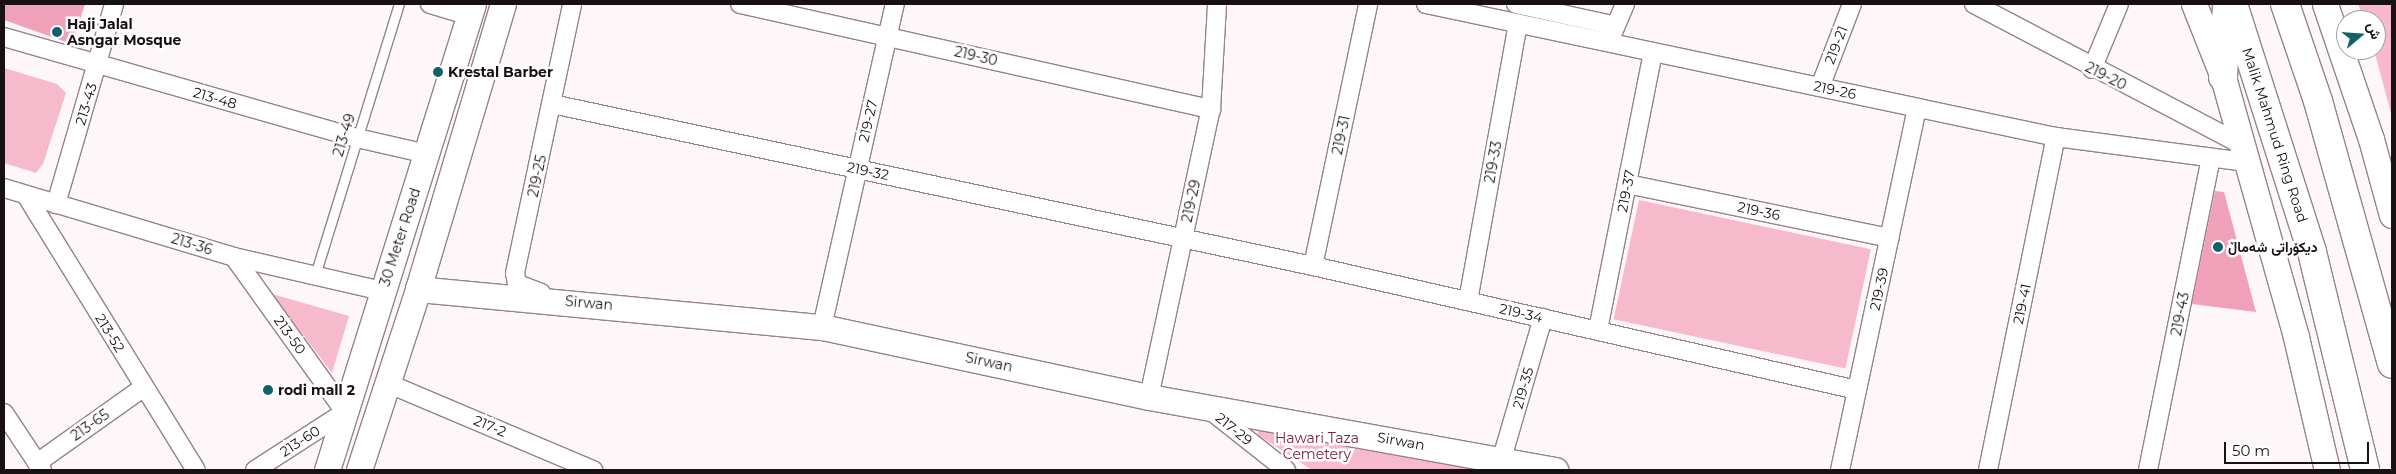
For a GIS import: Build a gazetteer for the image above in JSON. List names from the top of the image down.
{
  "streets": {
    "highway": ["Malik Mahmud Ring Road"],
    "main road": ["30 Meter Road", "Sirwan"],
    "street": [
      "219-21",
      "219-30",
      "219-20",
      "219-26",
      "213-48",
      "213-43",
      "219-27",
      "219-31",
      "219-33",
      "219-32",
      "219-25",
      "219-37",
      "219-29",
      "219-36",
      "213-36",
      "219-39",
      "219-41",
      "219-34",
      "219-43",
      "213-52",
      "213-50",
      "219-35",
      "213-65",
      "217-2",
      "217-29",
      "213-60"
    ],
    "lane": ["213-49"]
  },
  "crossings": [
    ["219-21", "219-26"],
    ["219-30", "219-27"],
    ["219-30", "219-29"],
    ["219-20", "219-26"],
    ["219-26", "219-33"],
    ["219-26", "219-37"],
    ["219-26", "219-39"],
    ["219-26", "219-41"],
    ["219-26", "219-43"],
    ["213-48", "213-43"],
    ["213-48", "213-49"],
    ["213-48", "30 Meter Road"],
    ["213-43", "213-36"],
    ["219-27", "219-32"],
    ["219-27", "Sirwan"],
    ["213-49", "213-36"],
    ["219-31", "219-34"],
    ["219-33", "219-34"],
    ["219-32", "219-25"],
    ["219-32", "219-29"],
    ["219-32", "219-34"],
    ["219-25", "Sirwan"],
    ["219-37", "219-36"],
    ["219-37", "219-34"],
    ["219-29", "Sirwan"],
    ["219-29", "219-34"],
    ["219-36", "219-39"],
    ["30 Meter Road", "213-36"],
    ["30 Meter Road", "213-50"],
    ["30 Meter Road", "213-60"],
    ["213-36", "213-52"],
    ["213-36", "213-50"],
    ["219-39", "219-34"],
    ["Sirwan", "219-35"],
    ["Sirwan", "217-29"],
    ["219-34", "219-35"],
    ["213-52", "213-65"],
    ["213-50", "213-60"]
  ],
  "parks": ["Hawari Taza Cemetery"],
  "places": [
    "Haji Jalal Asngar Mosque",
    "Krestal Barber",
    "دیکۆراتی شەماڵ",
    "rodi mall 2"
  ],
  "scale_bar": "50 m",
  "north": "right"
}
